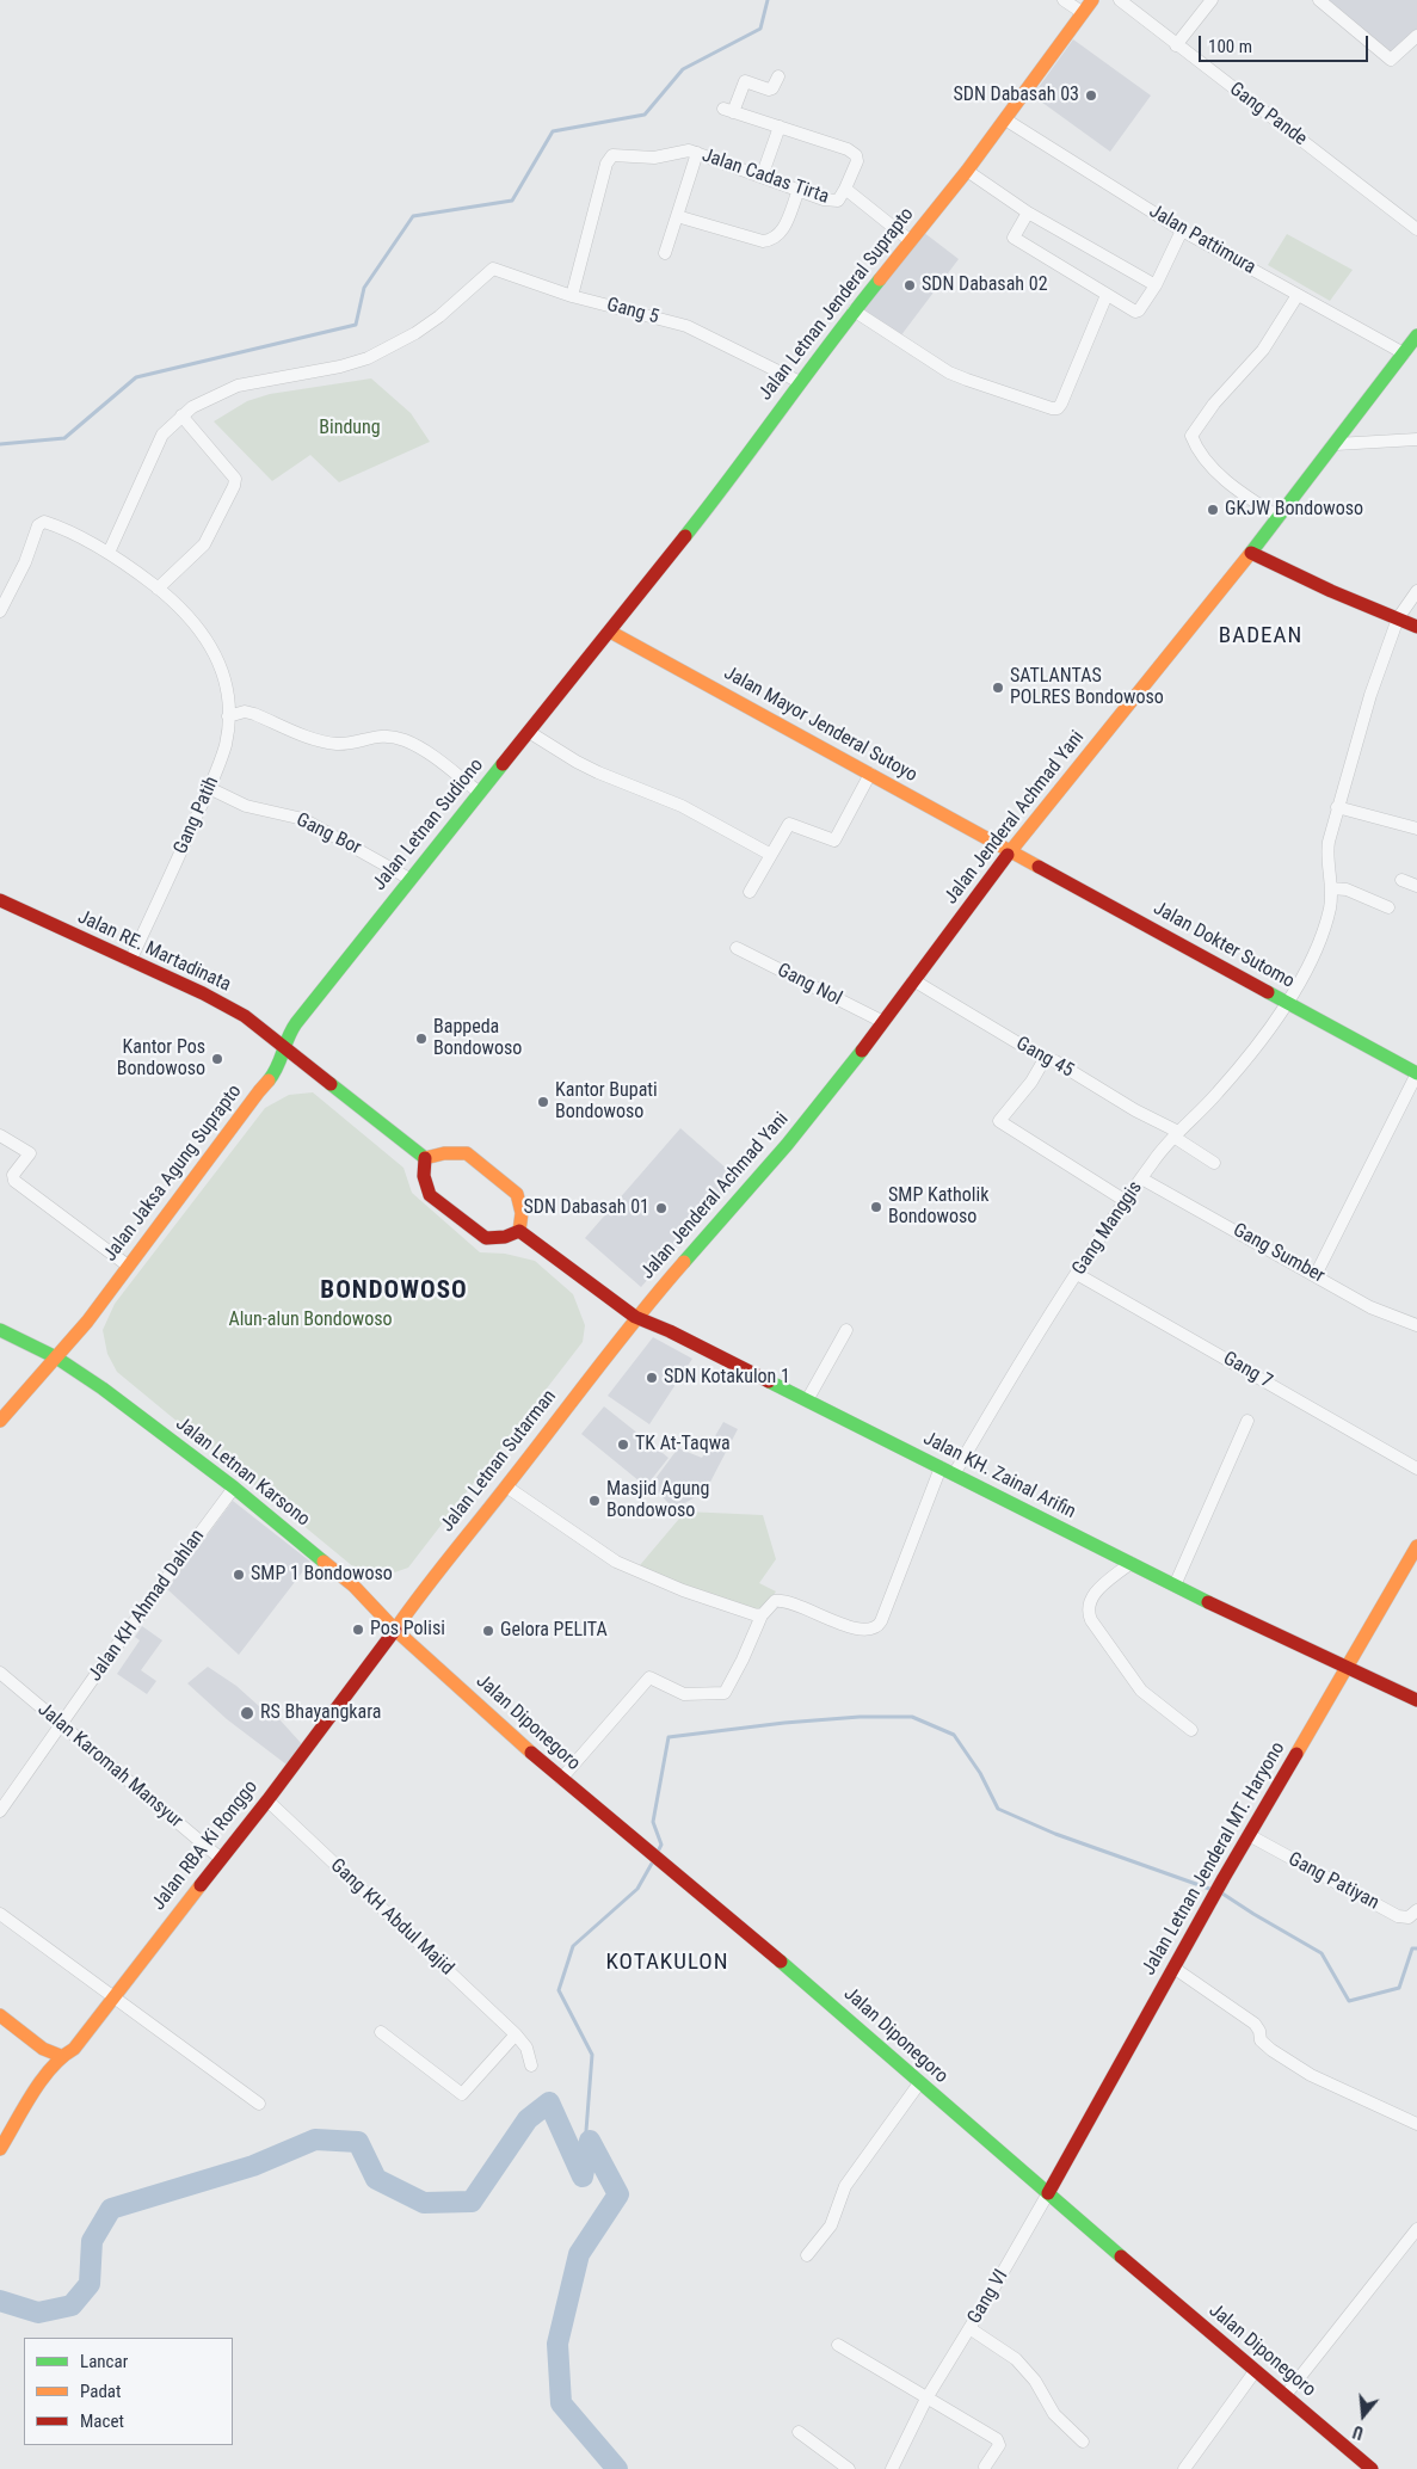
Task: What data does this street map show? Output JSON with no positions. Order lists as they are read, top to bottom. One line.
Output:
{"streets":{"main road":["Jalan Letnan Jenderal Suprapto","Jalan Mayor Jenderal Sutoyo","Jalan Jenderal Achmad Yani","Jalan Letnan Sudiono","Jalan Dokter Sutomo","Jalan RE. Martadinata","Jalan Jaksa Agung Suprapto","Jalan Letnan Sutarman","Jalan Letnan Karsono","Jalan KH. Zainal Arifin","Jalan Diponegoro","Jalan RBA Ki Ronggo","Jalan Letnan Jenderal MT. Haryono"],"street":["Gang Pande","Jalan Cadas Tirta","Jalan Pattimura","Gang 5","Gang Patih","Gang Bor","Gang Nol","Gang 45","Gang Manggis","Gang Sumber","Gang 7","Jalan KH Ahmad Dahlan","Jalan Karomah Mansyur","Gang Patiyan","Gang KH Abdul Majid","Gang VI"]},"crossings":[["Jalan Cadas Tirta","Jalan Letnan Jenderal Suprapto"],["Jalan Cadas Tirta","Gang 5"],["Jalan Pattimura","Jalan Letnan Jenderal Suprapto"],["Jalan Pattimura","Jalan Jenderal Achmad Yani"],["Jalan Letnan Jenderal Suprapto","Gang 5"],["Jalan Letnan Jenderal Suprapto","Jalan Mayor Jenderal Sutoyo"],["Jalan Letnan Jenderal Suprapto","Jalan Letnan Sudiono"],["Jalan Mayor Jenderal Sutoyo","Jalan Jenderal Achmad Yani"],["Jalan Mayor Jenderal Sutoyo","Jalan Letnan Sudiono"],["Jalan Mayor Jenderal Sutoyo","Jalan Dokter Sutomo"],["Gang Patih","Gang Bor"],["Gang Patih","Jalan RE. Martadinata"],["Jalan Jenderal Achmad Yani","Jalan Dokter Sutomo"],["Jalan Jenderal Achmad Yani","Gang Nol"],["Jalan Jenderal Achmad Yani","Gang 45"],["Jalan Jenderal Achmad Yani","Jalan Letnan Sutarman"],["Jalan Jenderal Achmad Yani","Jalan KH. Zainal Arifin"],["Jalan Letnan Sudiono","Gang Bor"],["Jalan Letnan Sudiono","Jalan RE. Martadinata"],["Jalan Letnan Sudiono","Jalan Jaksa Agung Suprapto"],["Jalan Dokter Sutomo","Gang Manggis"],["Jalan RE. Martadinata","Jalan Jaksa Agung Suprapto"],["Gang 45","Gang Manggis"],["Jalan Jaksa Agung Suprapto","Jalan Letnan Karsono"],["Gang Manggis","Gang Sumber"],["Gang Manggis","Gang 7"],["Gang Manggis","Jalan KH. Zainal Arifin"],["Jalan Letnan Sutarman","Jalan Letnan Karsono"],["Jalan Letnan Sutarman","Jalan KH. Zainal Arifin"],["Jalan Letnan Sutarman","Jalan Diponegoro"],["Jalan Letnan Sutarman","Jalan RBA Ki Ronggo"],["Jalan Letnan Karsono","Jalan KH Ahmad Dahlan"],["Jalan Letnan Karsono","Jalan Diponegoro"],["Jalan Letnan Karsono","Jalan RBA Ki Ronggo"],["Jalan KH. Zainal Arifin","Jalan Letnan Jenderal MT. Haryono"],["Jalan KH Ahmad Dahlan","Jalan Karomah Mansyur"],["Jalan Diponegoro","Jalan RBA Ki Ronggo"],["Jalan Diponegoro","Jalan Letnan Jenderal MT. Haryono"],["Jalan Diponegoro","Gang VI"],["Jalan Karomah Mansyur","Jalan RBA Ki Ronggo"],["Jalan RBA Ki Ronggo","Gang KH Abdul Majid"],["Jalan Letnan Jenderal MT. Haryono","Gang Patiyan"],["Jalan Letnan Jenderal MT. Haryono","Gang VI"]],"districts":["BADEAN","BONDOWOSO","KOTAKULON"],"parks":["Bindung","Alun-alun Bondowoso"],"places":["SDN Dabasah 03","SDN Dabasah 02","GKJW Bondowoso","SATLANTAS POLRES Bondowoso","Bappeda Bondowoso","Kantor Pos Bondowoso","Kantor Bupati Bondowoso","SMP Katholik Bondowoso","SDN Dabasah 01","SDN Kotakulon 1","TK At-Taqwa","Masjid Agung Bondowoso","SMP 1 Bondowoso","Pos Polisi","Gelora PELITA","RS Bhayangkara"],"legend":["Lancar","Padat","Macet"],"scale_bar":"100 m","north":"bottom"}
